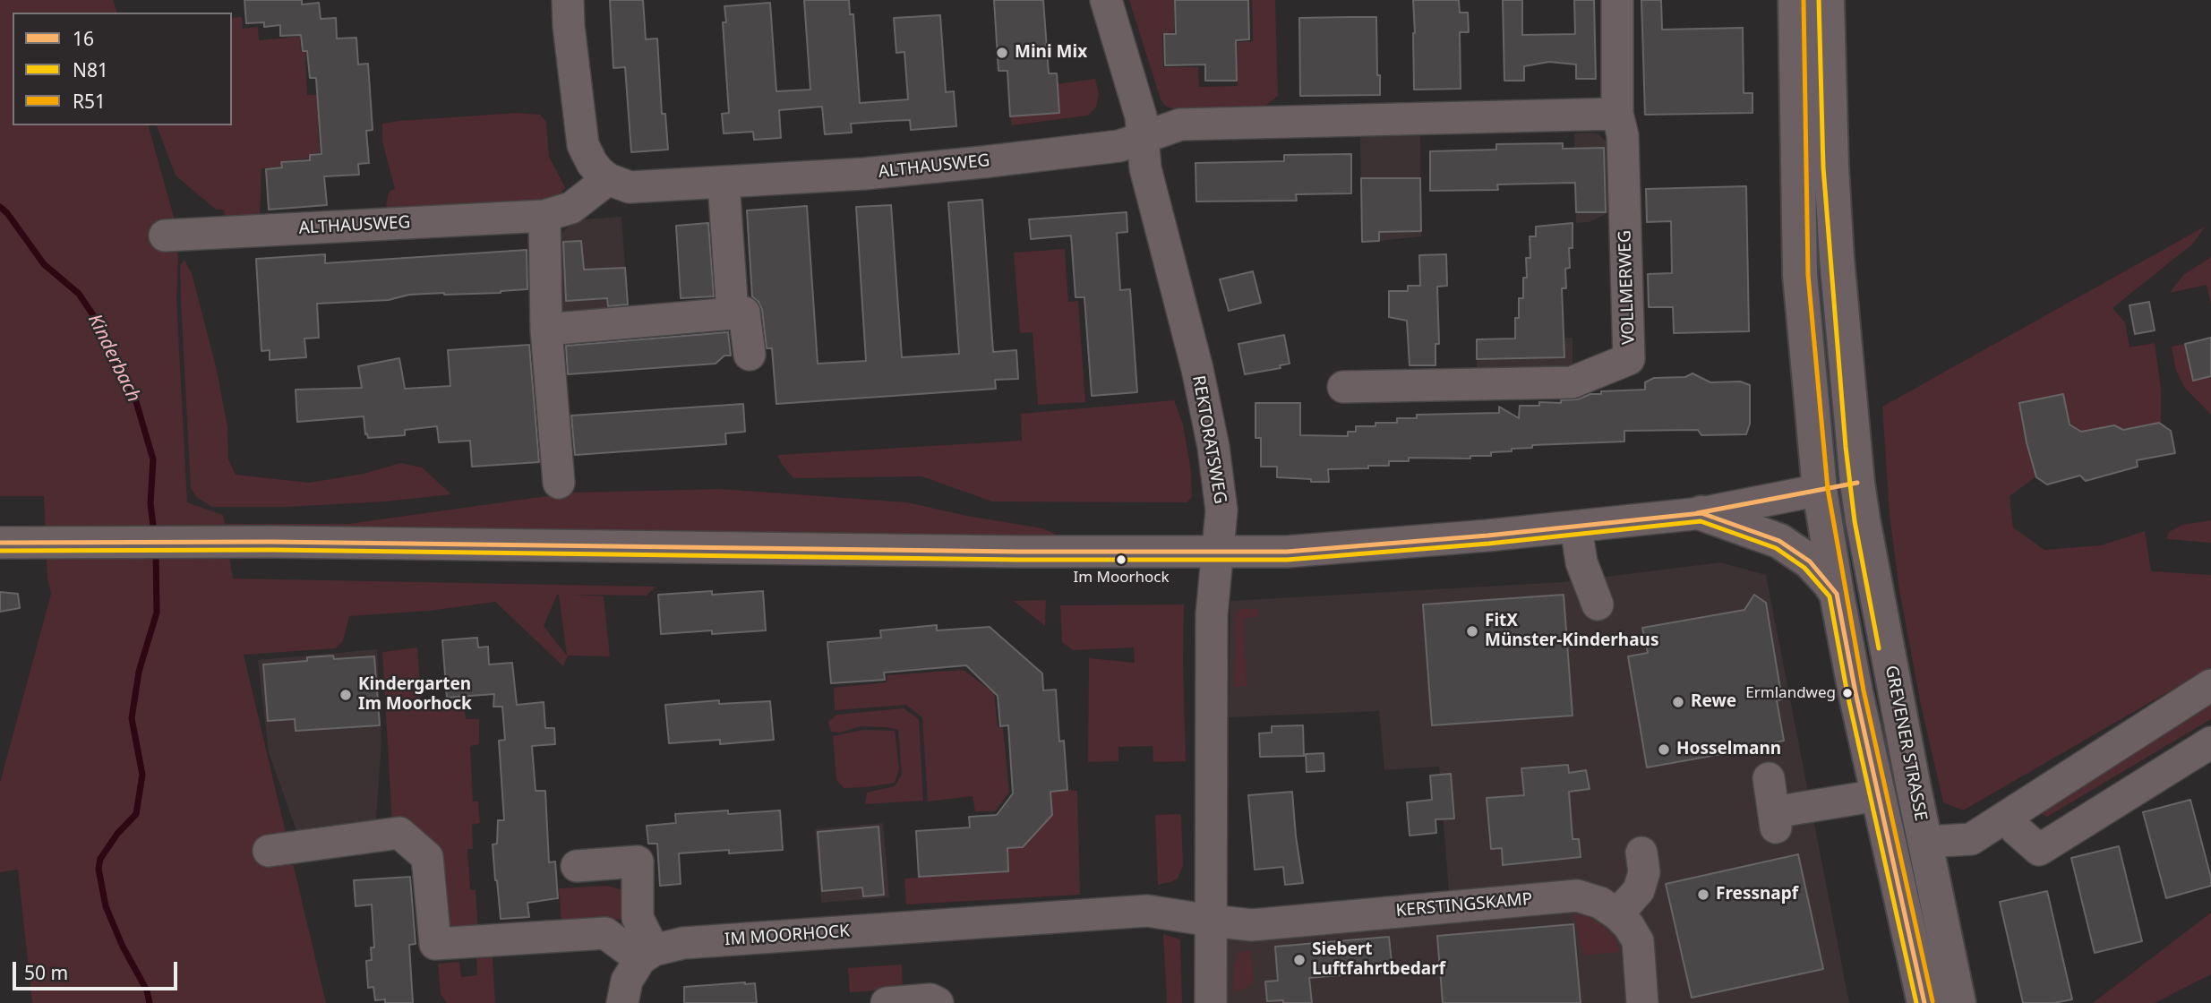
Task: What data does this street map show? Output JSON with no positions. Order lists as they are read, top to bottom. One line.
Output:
{"streets":{"main road":["GREVENER STRASSE"],"street":["ALTHAUSWEG","VOLLMERWEG","REKTORATSWEG","KERSTINGSKAMP","IM MOORHOCK"]},"crossings":[["ALTHAUSWEG","REKTORATSWEG"],["REKTORATSWEG","KERSTINGSKAMP"],["REKTORATSWEG","IM MOORHOCK"],["KERSTINGSKAMP","IM MOORHOCK"]],"water":["Kinderbach"],"places":["Mini Mix","Im Moorhock","FitX Münster-Kinderhaus","Ermlandweg","Kindergarten Im Moorhock","Rewe","Hosselmann","Fressnapf","Siebert Luftfahrtbedarf"],"lines":["transit line N81","transit line R51","transit line 16"],"legend":["16","N81","R51"],"scale_bar":"50 m"}
